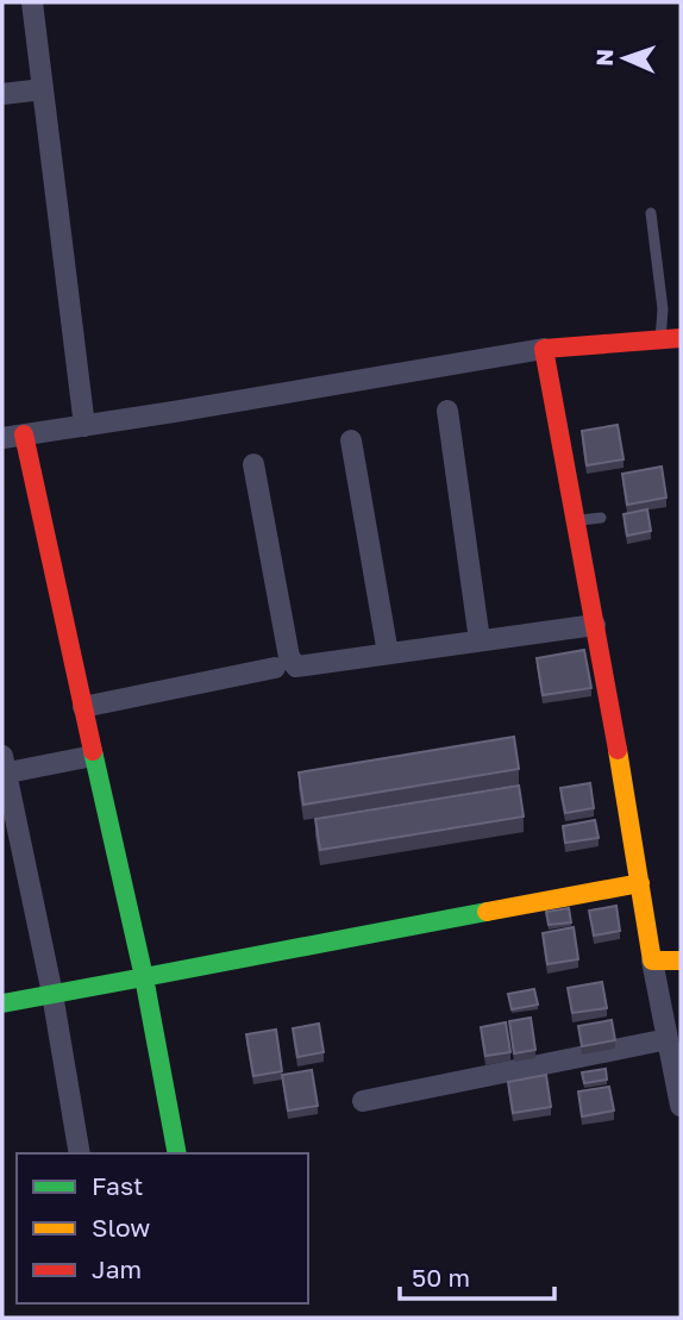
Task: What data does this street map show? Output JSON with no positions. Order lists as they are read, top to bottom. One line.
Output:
{"legend":["Fast","Slow","Jam"],"scale_bar":"50 m","north":"left"}
